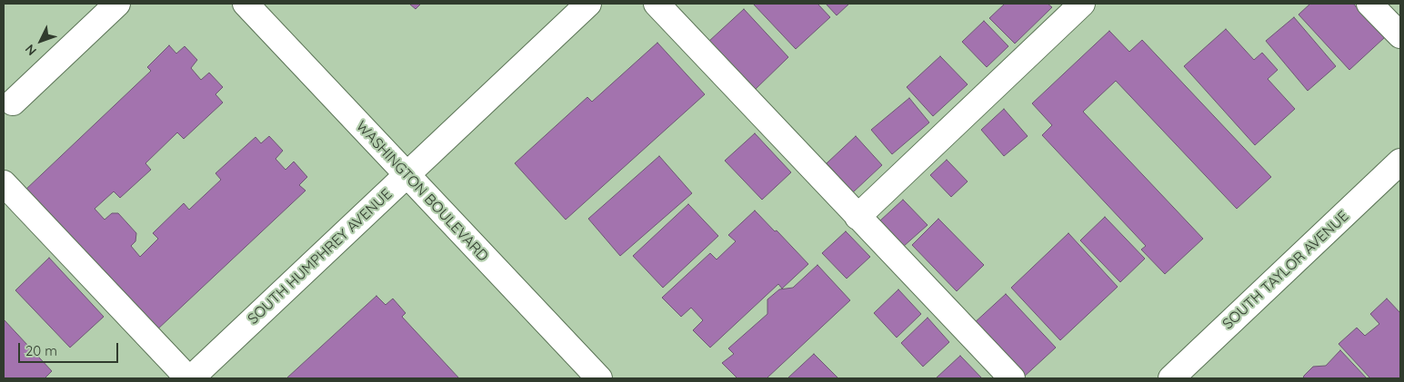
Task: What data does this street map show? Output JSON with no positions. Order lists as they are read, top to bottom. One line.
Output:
{"streets":{"street":["WASHINGTON BOULEVARD","SOUTH HUMPHREY AVENUE","SOUTH TAYLOR AVENUE"]},"crossings":[["WASHINGTON BOULEVARD","SOUTH HUMPHREY AVENUE"]],"scale_bar":"20 m","north":"bottom left"}
